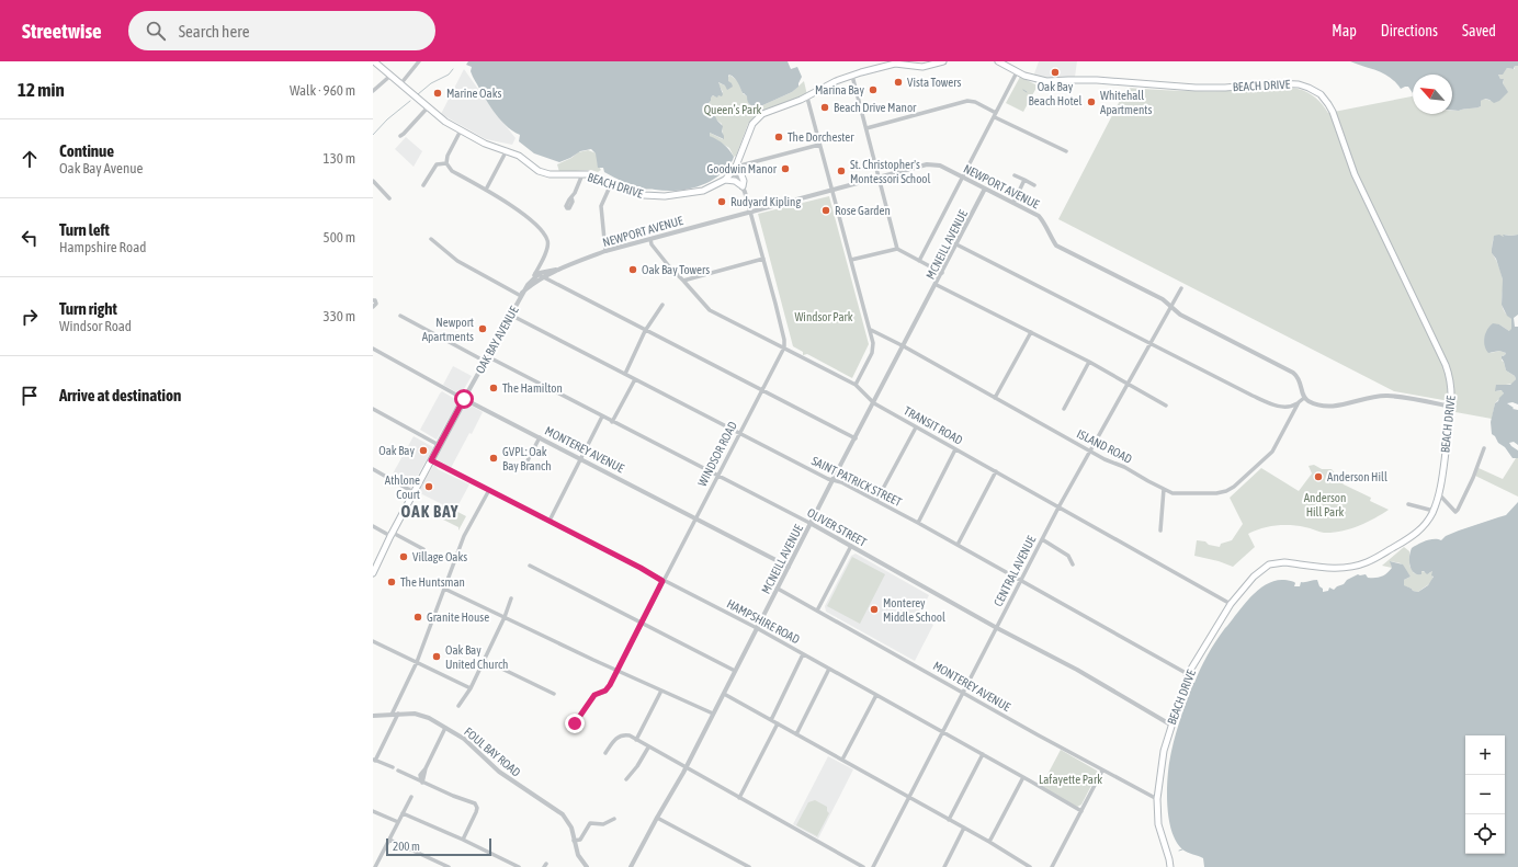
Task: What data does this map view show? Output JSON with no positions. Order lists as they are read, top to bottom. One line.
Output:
{"streets":{"main road":["BEACH DRIVE","OAK BAY AVENUE"],"street":["NEWPORT AVENUE","MCNEILL AVENUE","TRANSIT ROAD","ISLAND ROAD","MONTEREY AVENUE","WINDSOR ROAD","SAINT PATRICK STREET","OLIVER STREET","CENTRAL AVENUE","HAMPSHIRE ROAD","FOUL BAY ROAD"]},"crossings":[["BEACH DRIVE","TRANSIT ROAD"],["BEACH DRIVE","MONTEREY AVENUE"],["BEACH DRIVE","SAINT PATRICK STREET"],["BEACH DRIVE","OLIVER STREET"],["NEWPORT AVENUE","MCNEILL AVENUE"],["NEWPORT AVENUE","OAK BAY AVENUE"],["NEWPORT AVENUE","TRANSIT ROAD"],["NEWPORT AVENUE","ISLAND ROAD"],["NEWPORT AVENUE","CENTRAL AVENUE"],["MCNEILL AVENUE","TRANSIT ROAD"],["MCNEILL AVENUE","ISLAND ROAD"],["MCNEILL AVENUE","MONTEREY AVENUE"],["MCNEILL AVENUE","SAINT PATRICK STREET"],["MCNEILL AVENUE","OLIVER STREET"],["MCNEILL AVENUE","HAMPSHIRE ROAD"],["OAK BAY AVENUE","MONTEREY AVENUE"],["OAK BAY AVENUE","SAINT PATRICK STREET"],["OAK BAY AVENUE","OLIVER STREET"],["OAK BAY AVENUE","HAMPSHIRE ROAD"],["TRANSIT ROAD","WINDSOR ROAD"],["TRANSIT ROAD","CENTRAL AVENUE"],["ISLAND ROAD","CENTRAL AVENUE"],["MONTEREY AVENUE","WINDSOR ROAD"],["MONTEREY AVENUE","CENTRAL AVENUE"],["WINDSOR ROAD","SAINT PATRICK STREET"],["WINDSOR ROAD","OLIVER STREET"],["WINDSOR ROAD","HAMPSHIRE ROAD"],["SAINT PATRICK STREET","CENTRAL AVENUE"],["OLIVER STREET","CENTRAL AVENUE"],["CENTRAL AVENUE","HAMPSHIRE ROAD"]],"districts":["OAK BAY"],"parks":["Queen’s Park","Windsor Park","Anderson Hill Park","Lafayette Park"],"places":["Oak Bay Beach Hotel","Vista Towers","Marina Bay","Marine Oaks","Whitehall Apartments","Beach Drive Manor","The Dorchester","Goodwin Manor","St. Christopher's Montessori School","Rudyard Kipling","Rose Garden","Oak Bay Towers","Newport Apartments","The Hamilton","Oak Bay","GVPL: Oak Bay Branch","Anderson Hill","Athlone Court","Village Oaks","The Huntsman","Monterey Middle School","Granite House","Oak Bay United Church"],"scale_bar":"200 m","north":"top left","page":{"header":"Streetwise","search":"Search here","nav":["Map","Directions","Saved"],"heading":["12 min","Walk · 960 m"],"list":[["Continue","Oak Bay Avenue","130 m"],["Turn left","Hampshire Road","500 m"],["Turn right","Windsor Road","330 m"],"Arrive at destination"],"map_buttons":["+","−"],"scale":"200 m"}}
